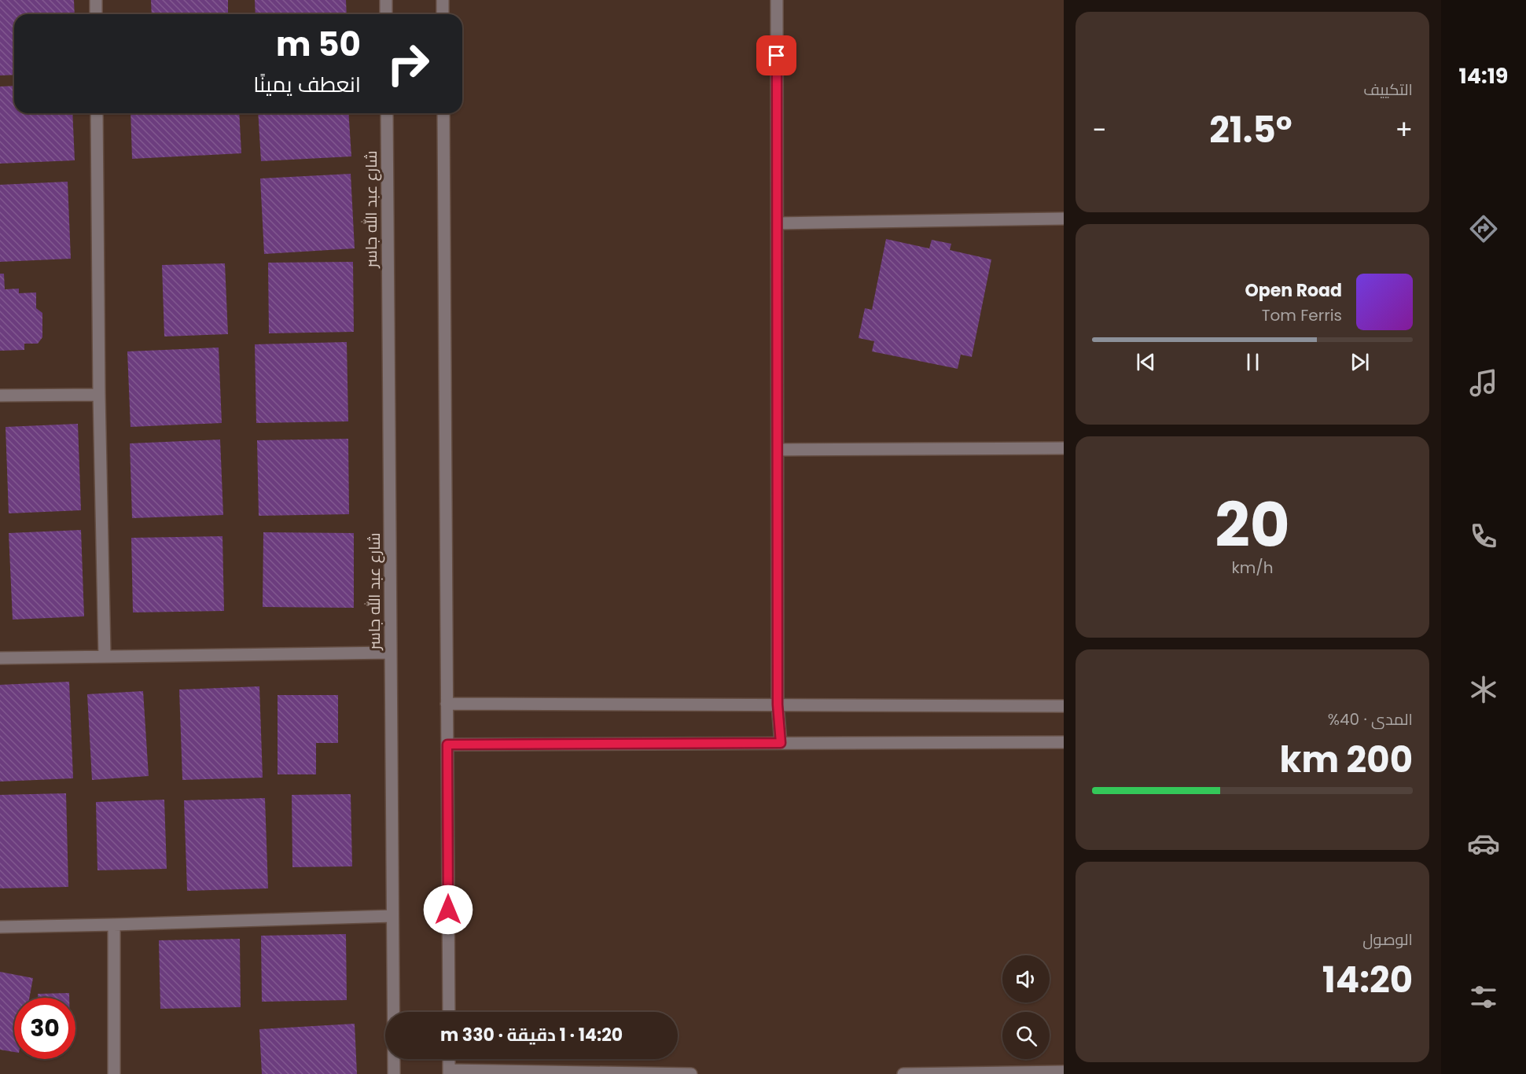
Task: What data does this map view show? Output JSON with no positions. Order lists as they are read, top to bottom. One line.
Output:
{"streets":{"street":["شارع عبد الله جاسر"]},"page":{"tabs":"14:19","tile":["التكييف",["20","km/h"],["المدى · 40%","200 km"],["الوصول","14:20"]],"turn":["50 m","انعطف يمينًا"],"heat":["−","21.5°","+"],"song":["Open Road","Tom Ferris"],"limit":"30","trip":"14:20 · 1 دقيقة · 330 m"}}
